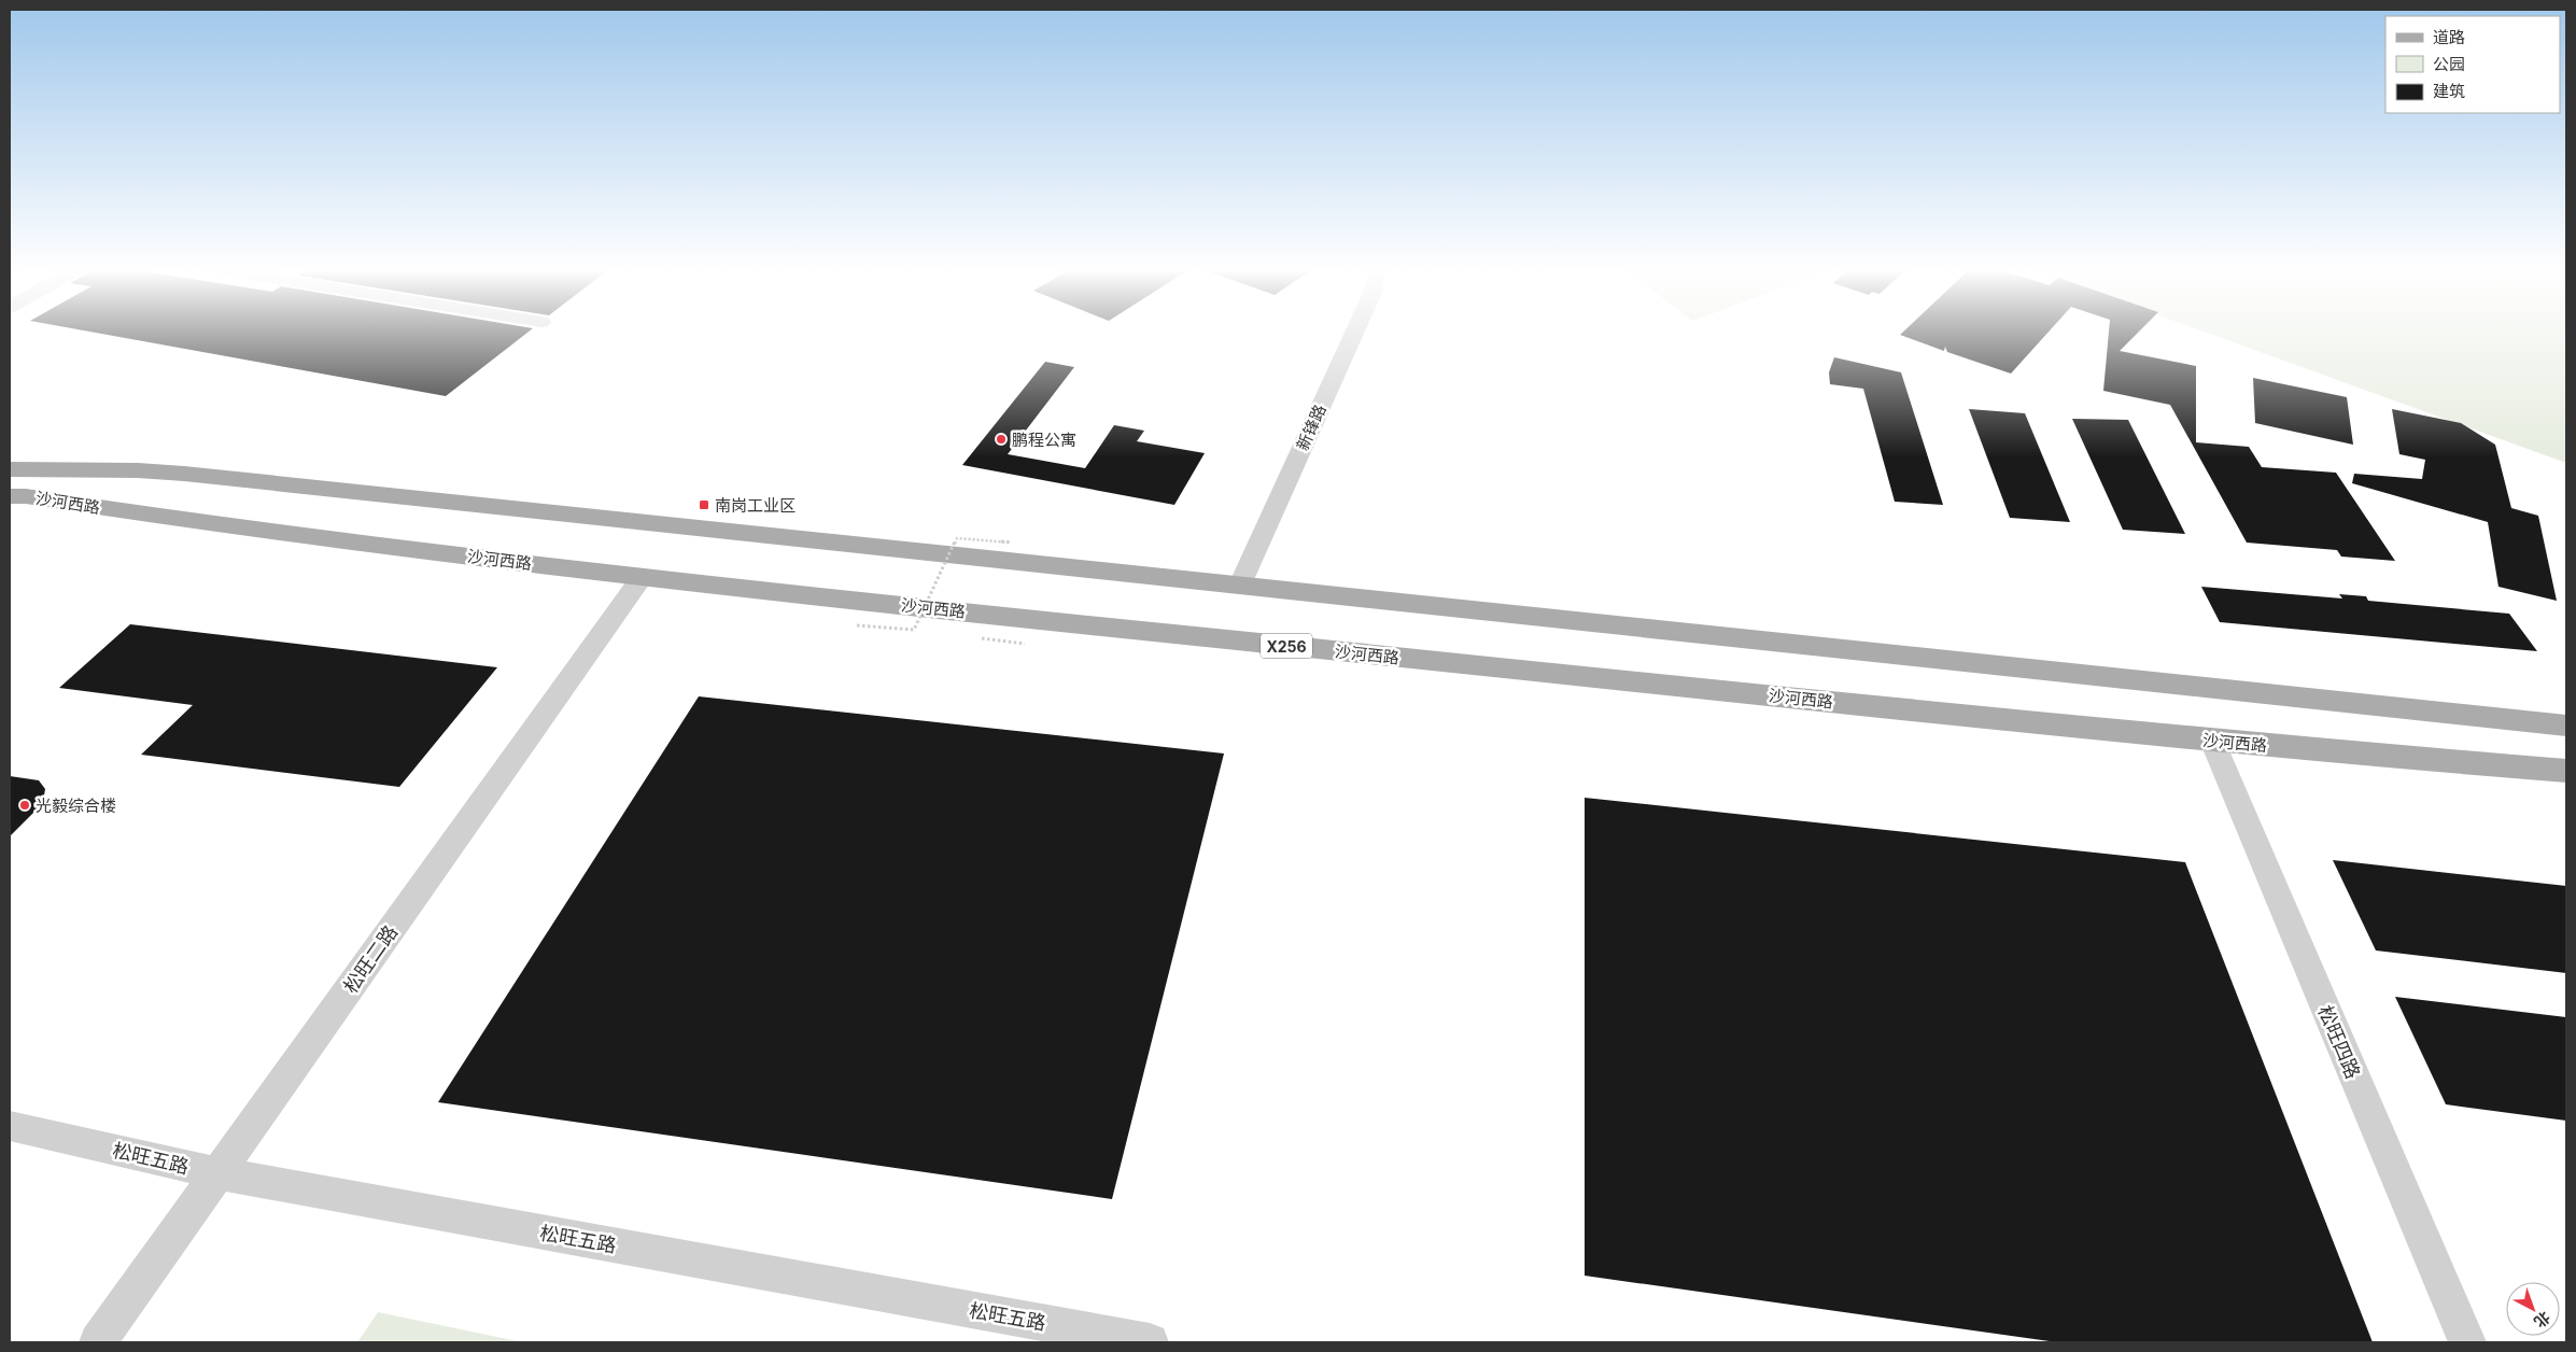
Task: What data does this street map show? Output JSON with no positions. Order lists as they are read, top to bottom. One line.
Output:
{"streets":{"main road":["沙河西路","X256"],"street":["新锋路","松旺二路","松旺四路","松旺五路"]},"crossings":[["新锋路","沙河西路"],["沙河西路","松旺二路"],["沙河西路","松旺四路"],["松旺二路","松旺五路"]],"places":{"other":["鹏程公寓","光毅综合楼"],"transit":["南岗工业区"]},"legend":["道路","公园","建筑"],"north":"bottom right"}
